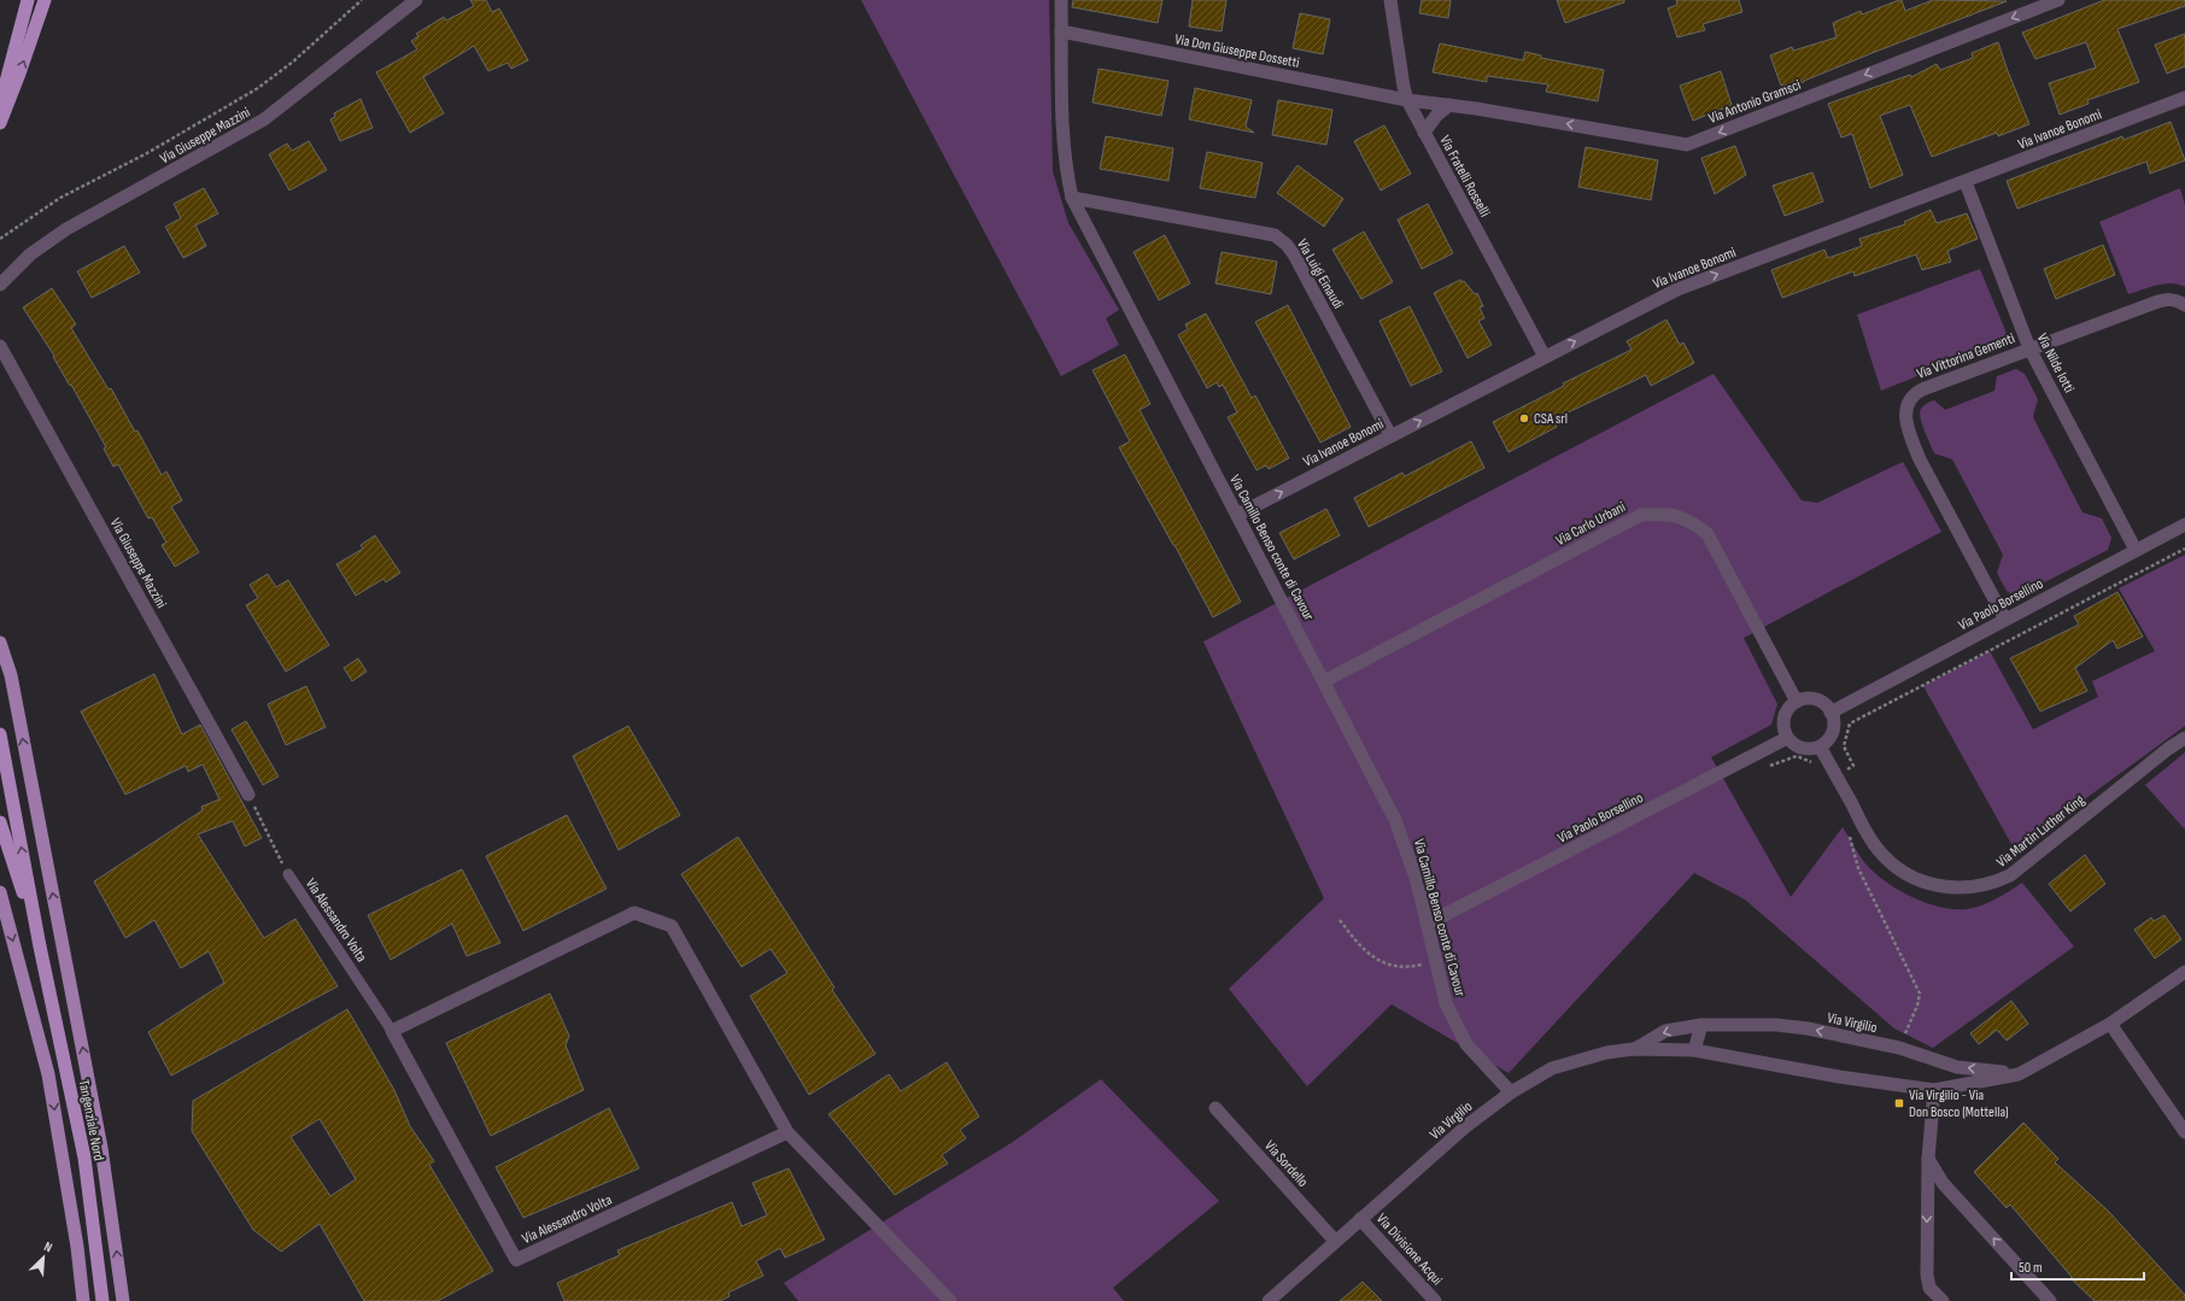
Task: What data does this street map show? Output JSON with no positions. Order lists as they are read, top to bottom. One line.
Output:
{"streets":{"highway":["Tangenziale Nord"],"street":["Via Don Giuseppe Dossetti","Via Antonio Gramsci","Via Ivanoe Bonomi","Via Giuseppe Mazzini","Via Fratelli Rosselli","Via Luigi Einaudi","Via Vittorina Gementi","Via Nilde Iotti","Via Carlo Urbani","Via Camillo Benso conte di Cavour","Via Paolo Borsellino","Via Martin Luther King","Via Alessandro Volta","Via Virgilio","Via Sordello","Via Divisione Acqui"]},"crossings":[["Via Don Giuseppe Dossetti","Via Antonio Gramsci"],["Via Don Giuseppe Dossetti","Via Fratelli Rosselli"],["Via Don Giuseppe Dossetti","Via Camillo Benso conte di Cavour"],["Via Antonio Gramsci","Via Fratelli Rosselli"],["Via Ivanoe Bonomi","Via Fratelli Rosselli"],["Via Ivanoe Bonomi","Via Luigi Einaudi"],["Via Ivanoe Bonomi","Via Nilde Iotti"],["Via Ivanoe Bonomi","Via Camillo Benso conte di Cavour"],["Via Luigi Einaudi","Via Camillo Benso conte di Cavour"],["Via Vittorina Gementi","Via Nilde Iotti"],["Via Vittorina Gementi","Via Paolo Borsellino"],["Via Nilde Iotti","Via Paolo Borsellino"],["Via Carlo Urbani","Via Camillo Benso conte di Cavour"],["Via Carlo Urbani","Via Paolo Borsellino"],["Via Carlo Urbani","Via Martin Luther King"],["Via Camillo Benso conte di Cavour","Via Paolo Borsellino"],["Via Camillo Benso conte di Cavour","Via Virgilio"],["Via Paolo Borsellino","Via Martin Luther King"],["Via Virgilio","Via Sordello"],["Via Virgilio","Via Divisione Acqui"]],"one_way":["Via Antonio Gramsci","Via Ivanoe Bonomi"],"places":{"other":["CSA srl"],"transit":["Via Virgilio - Via Don Bosco (Mottella)"]},"scale_bar":"50 m","north":"top right"}
